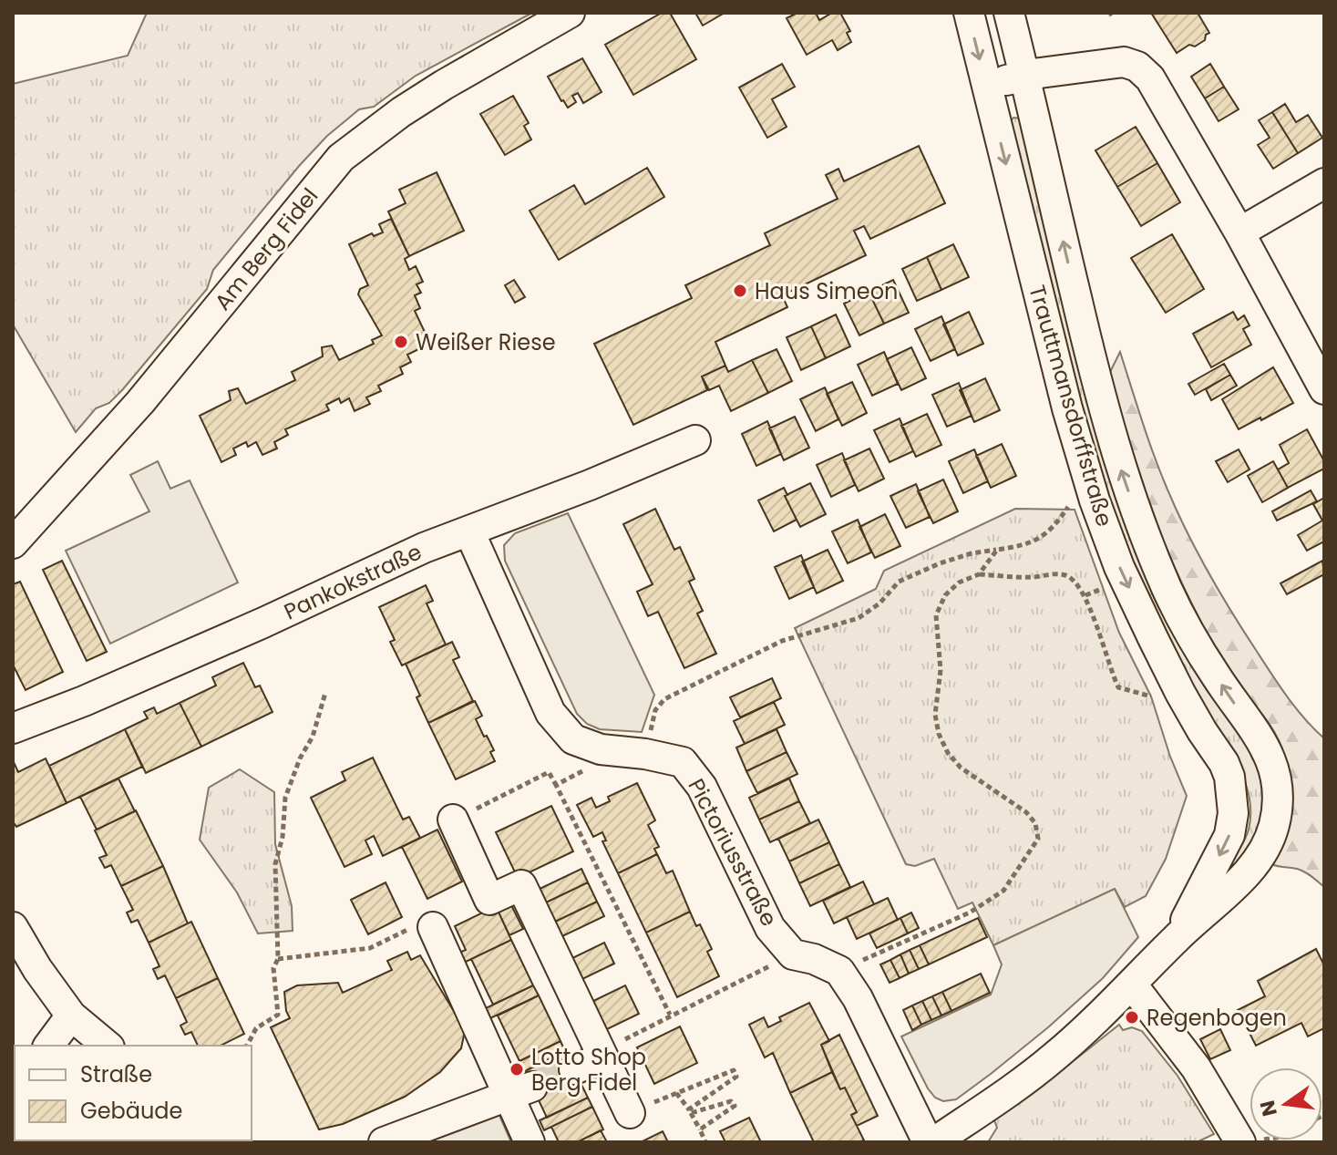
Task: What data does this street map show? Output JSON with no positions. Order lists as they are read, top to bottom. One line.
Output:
{"streets":{"street":["Am Berg Fidel","Trauttmansdorffstraße","Pankokstraße","Pictoriusstraße"]},"crossings":[["Pankokstraße","Pictoriusstraße"]],"places":["Haus Simeon","Weißer Riese","Regenbogen","Lotto Shop Berg Fidel"],"legend":["Straße","Gebäude"],"north":"left"}
